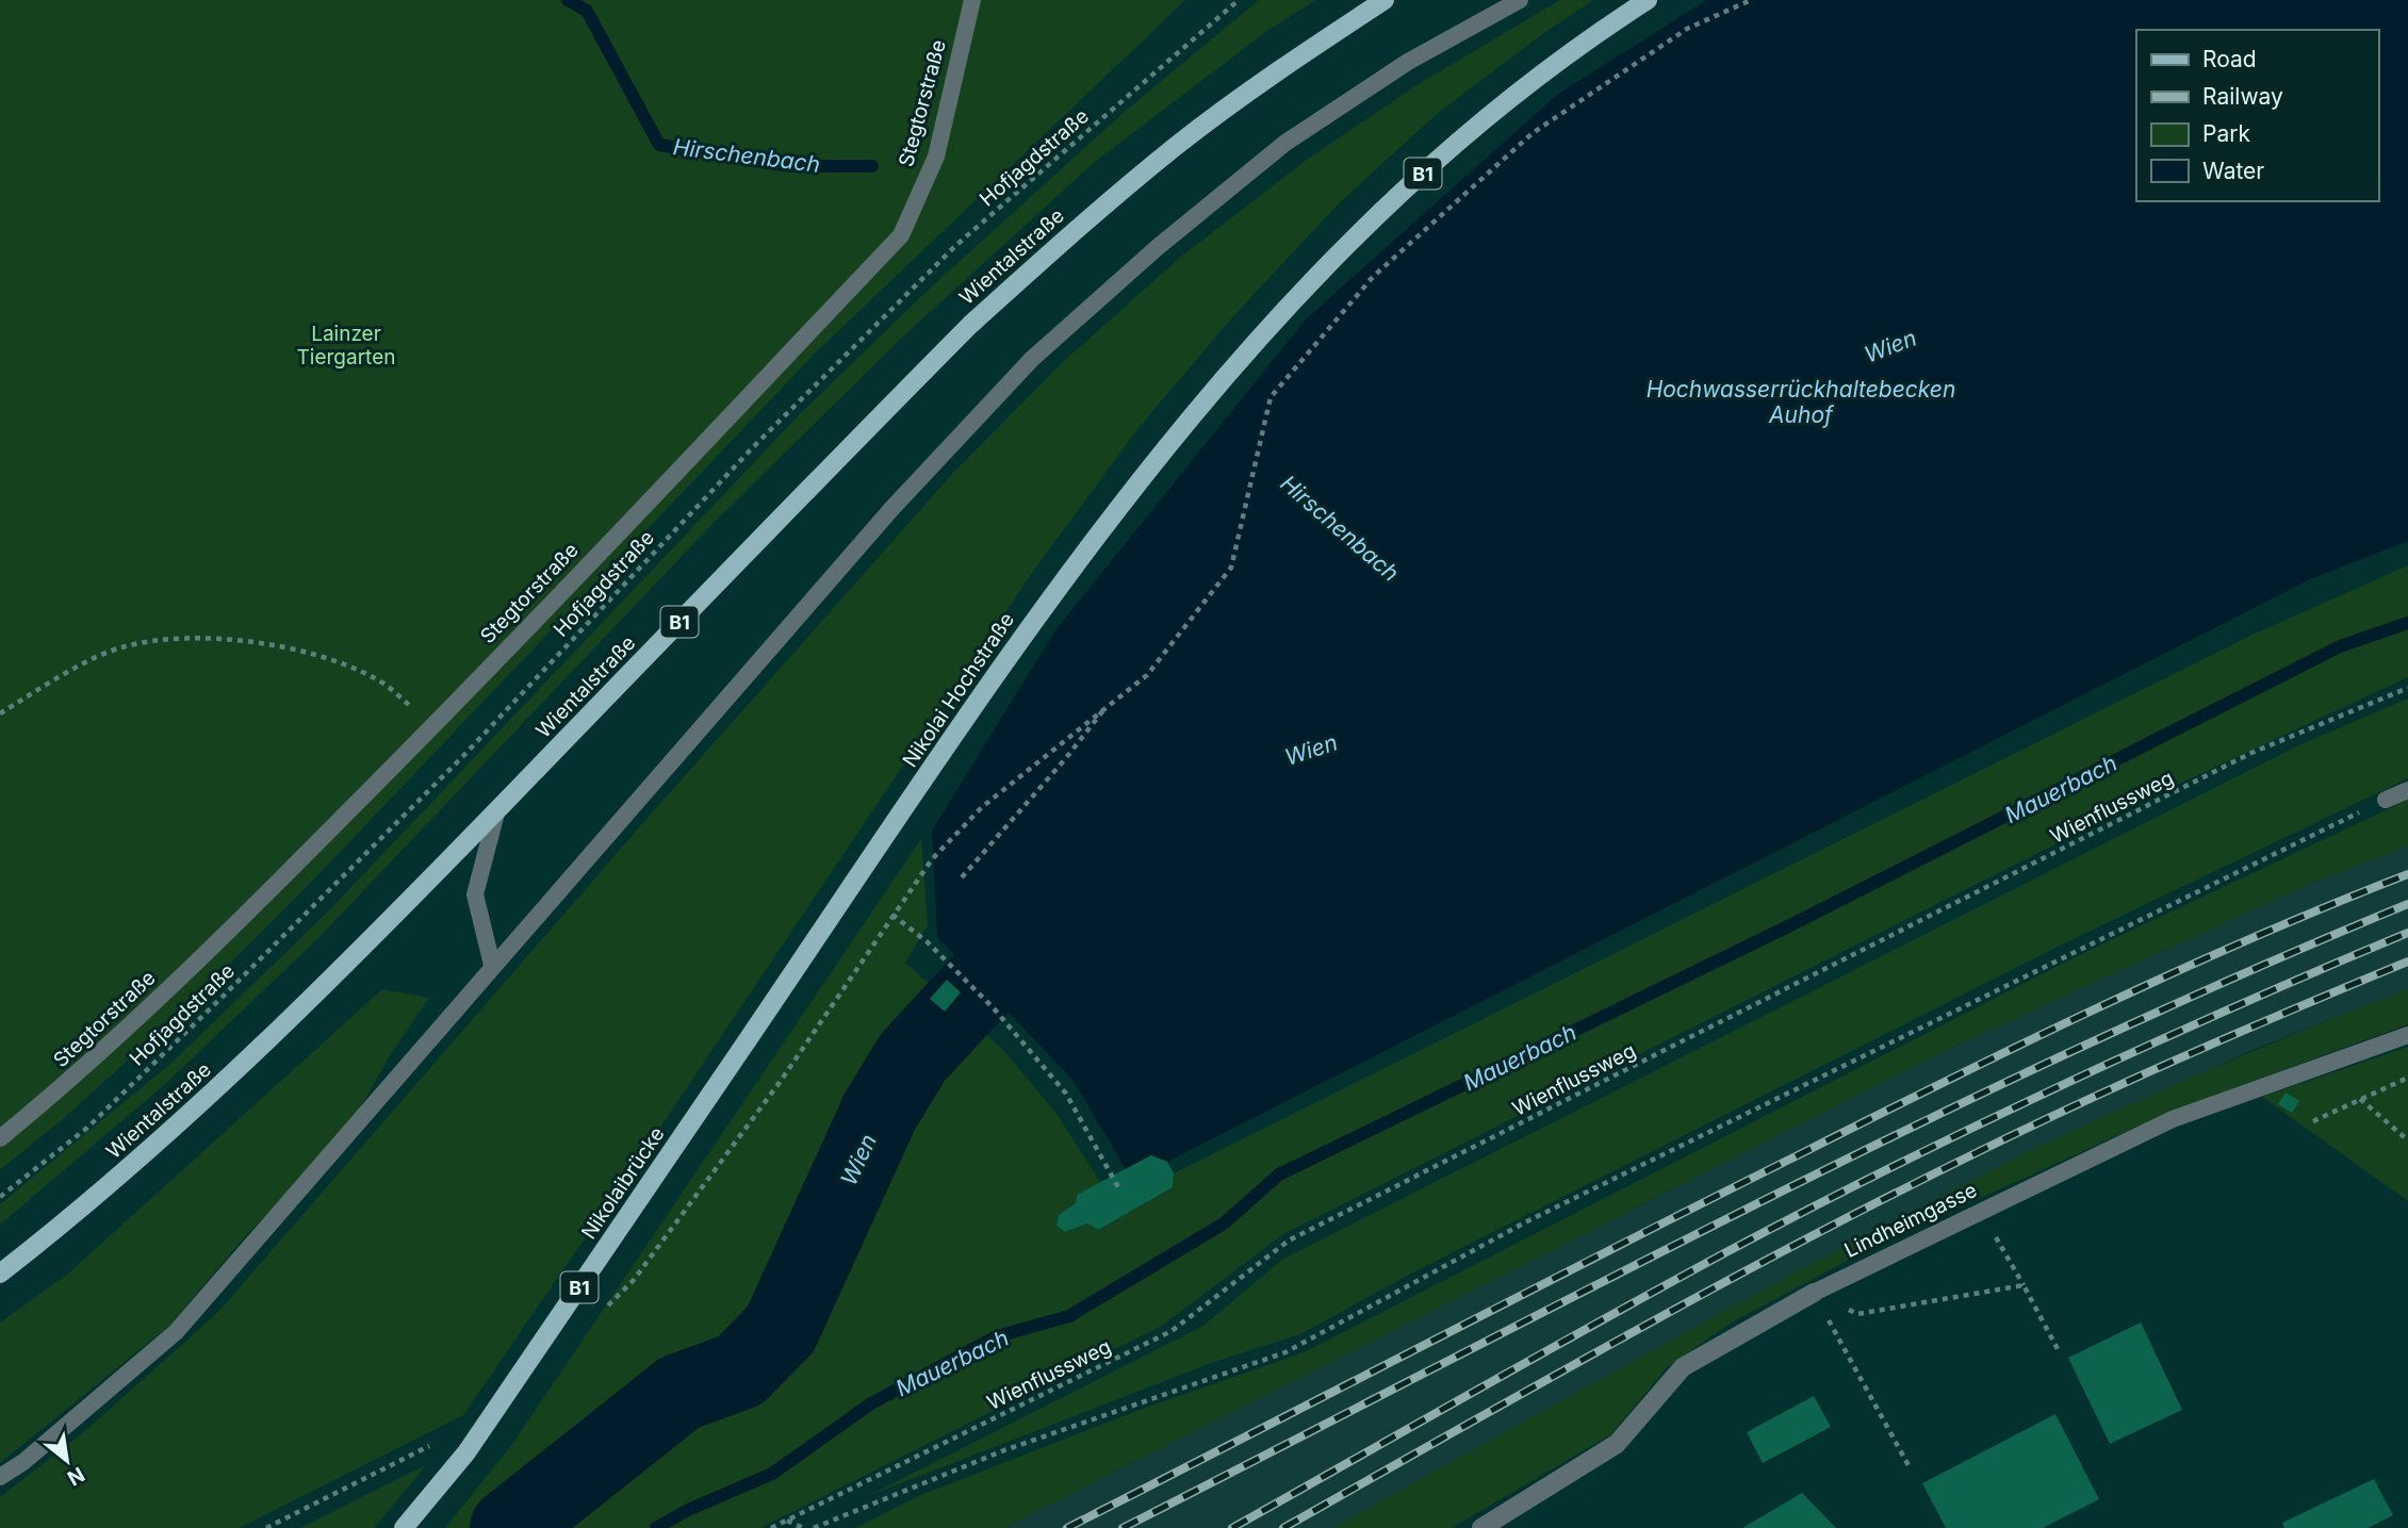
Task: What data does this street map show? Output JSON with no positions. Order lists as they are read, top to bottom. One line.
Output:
{"streets":{"main road":["B1","Wientalstraße","Nikolai Hochstraße","Nikolaibrücke"],"street":["Lindheimgasse"],"lane":["Stegtorstraße"],"path":["Hofjagdstraße","Wienflussweg"]},"crossings":[["Nikolai Hochstraße","Nikolaibrücke"]],"water":["Hirschenbach","Wien","Hochwasserrückhaltebecken Auhof","Mauerbach"],"parks":["Lainzer Tiergarten"],"legend":["Road","Railway","Park","Water"],"north":"bottom right"}
